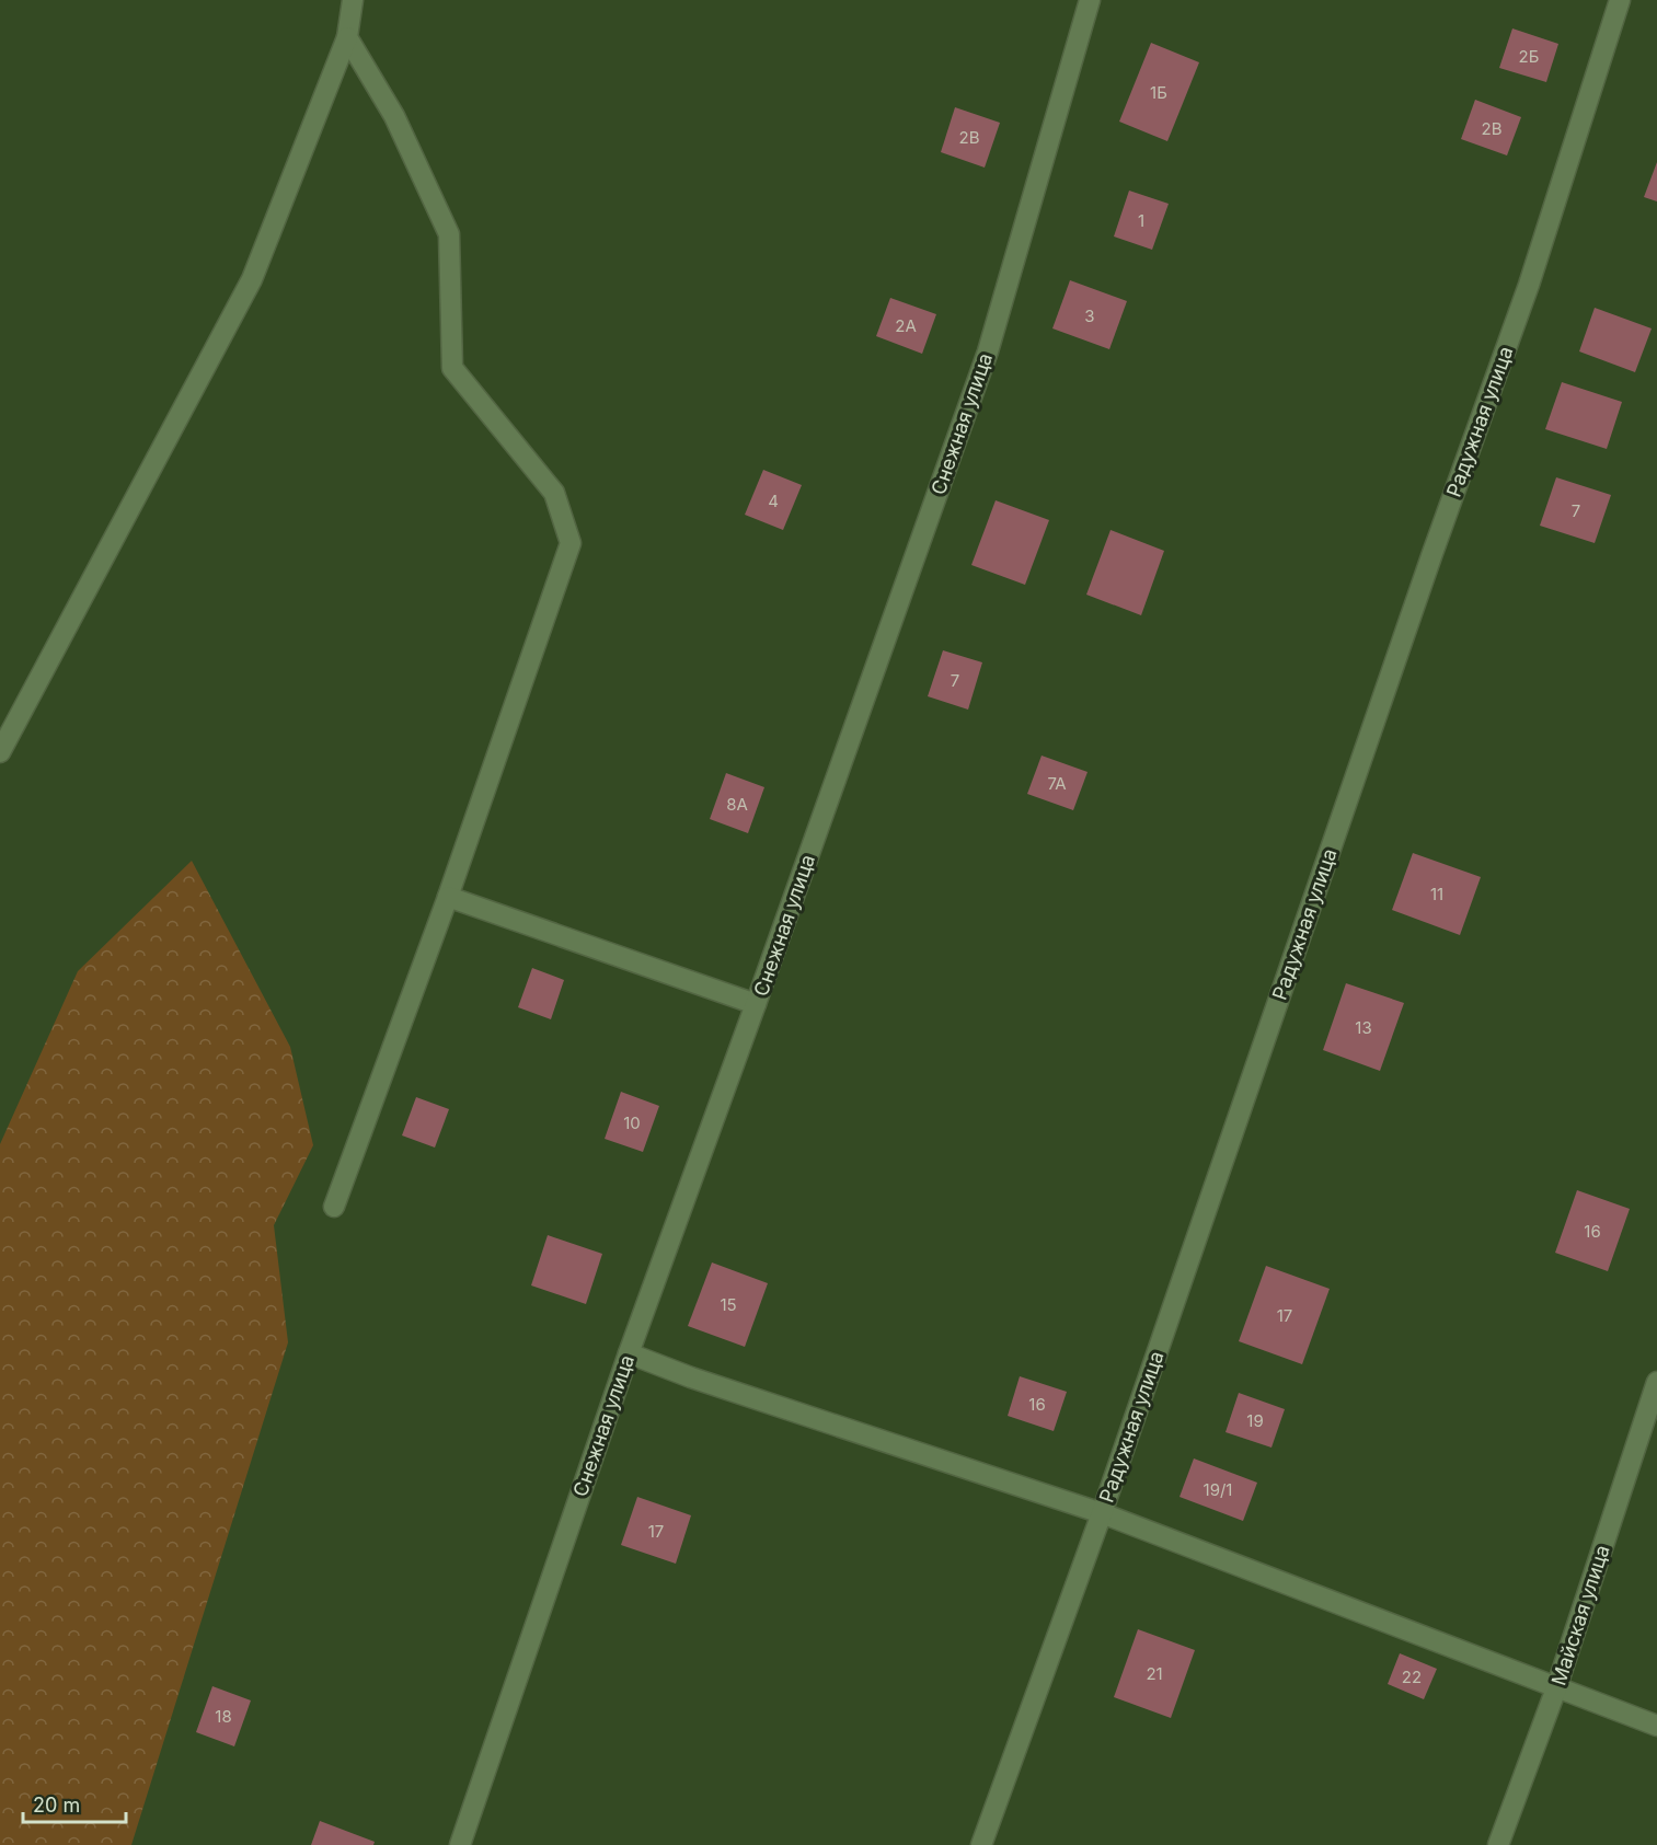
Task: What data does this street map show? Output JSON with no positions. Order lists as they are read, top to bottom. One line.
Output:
{"streets":{"street":["Радужная улица","Снежная улица","Майская улица"]},"house_numbers":["2Б","1Б","2В","2В","1","3","2А","4","7","7","7А","8А","11","13","10","16","15","17","16","19","19/1","17","21","22","18"],"scale_bar":"20 m"}
